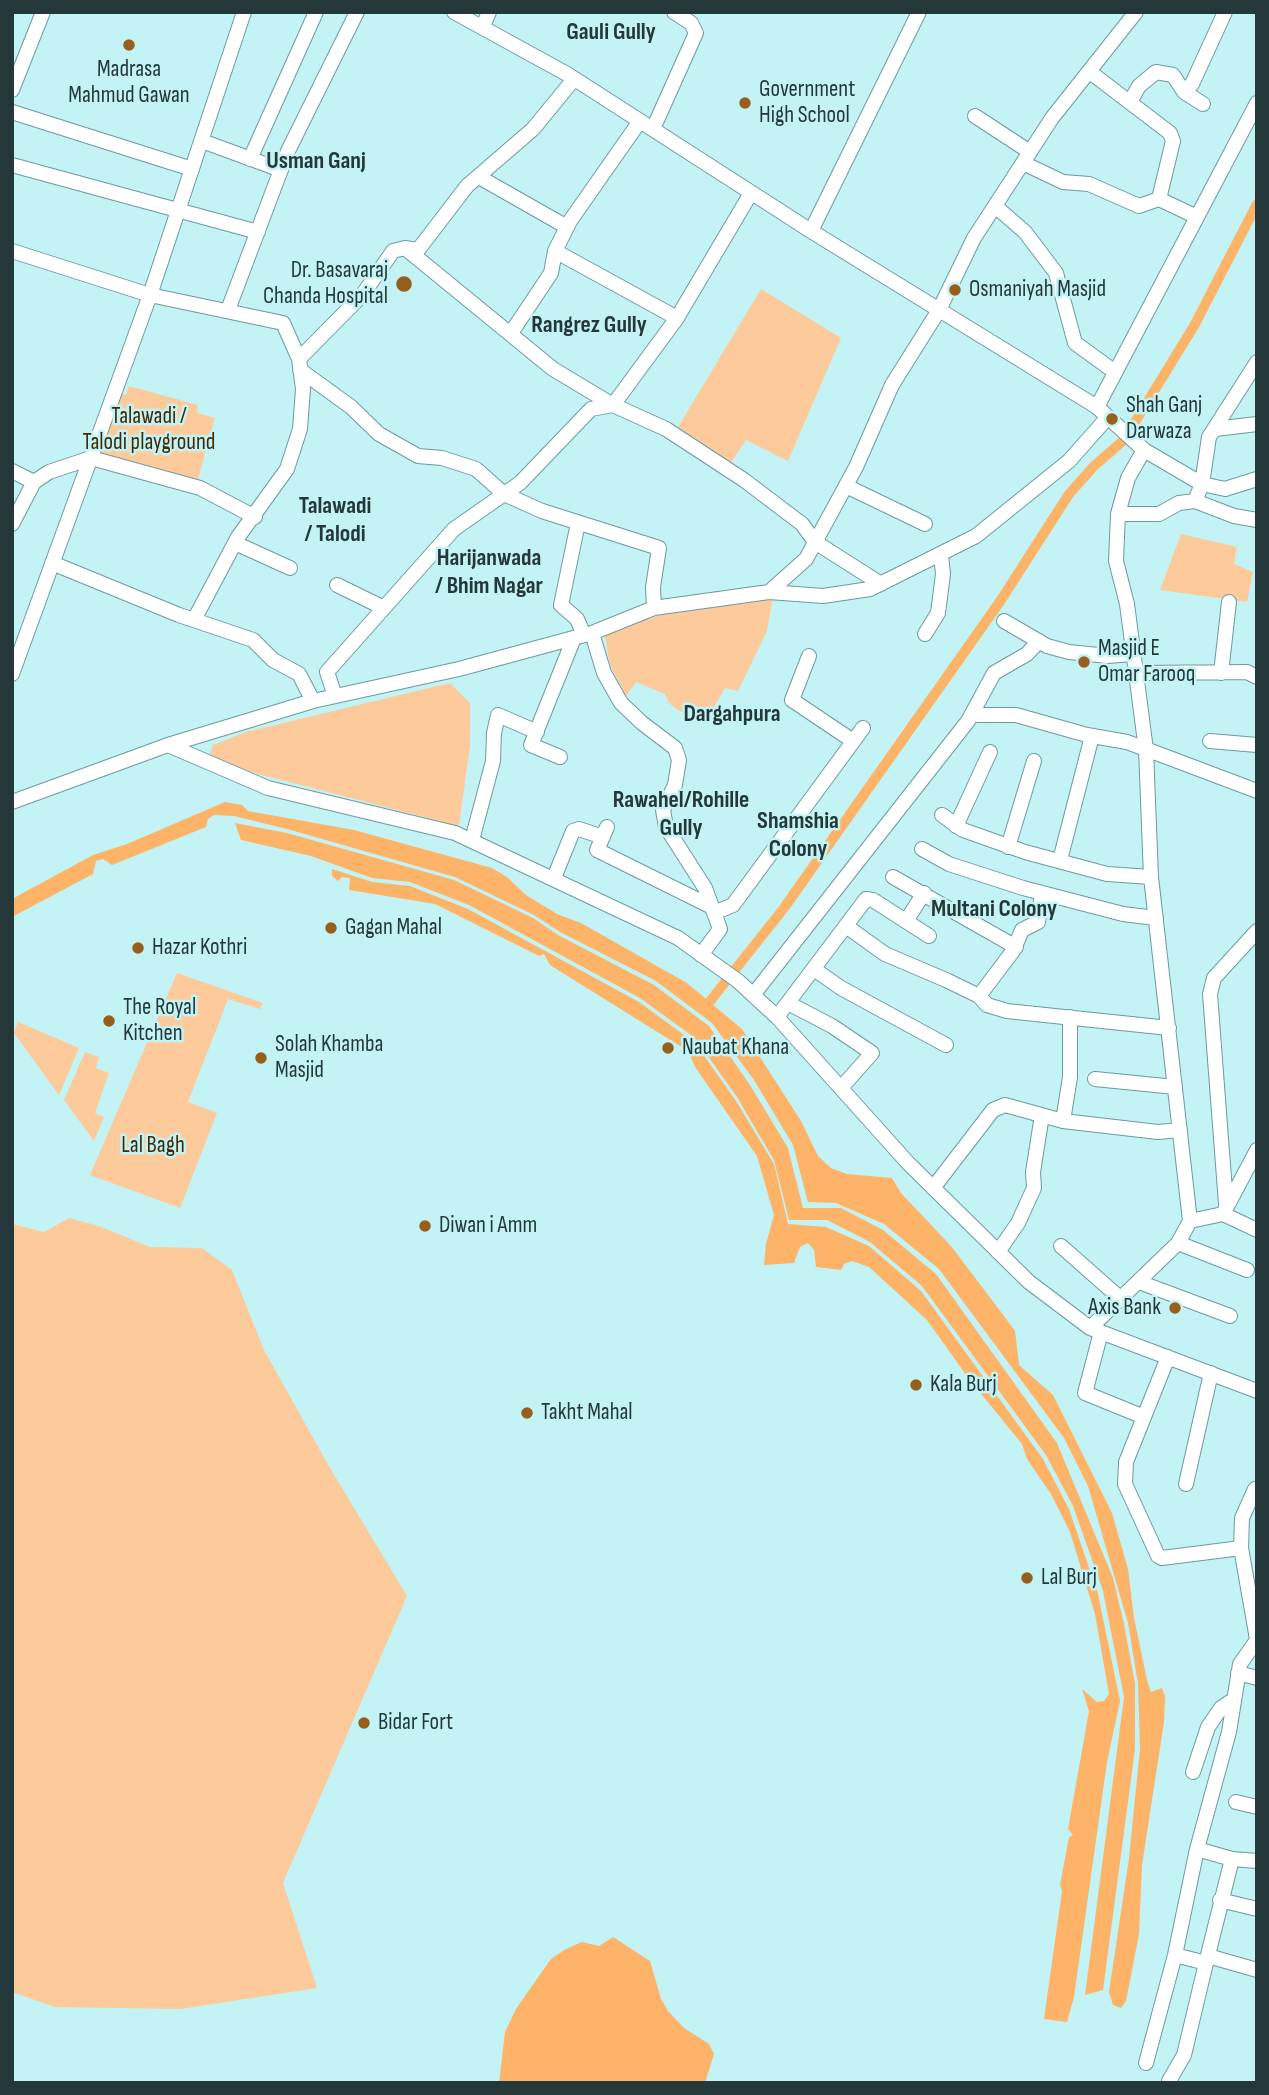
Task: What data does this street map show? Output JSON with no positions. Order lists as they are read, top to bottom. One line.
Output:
{"districts":["Gauli Gully","Usman Ganj","Rangrez Gully","Talawadi / Talodi","Harijanwada / Bhim Nagar","Dargahpura","Rawahel/Rohille Gully","Shamshia Colony","Multani Colony"],"parks":["Talawadi / Talodi playground","Lal Bagh"],"places":["Madrasa Mahmud Gawan","Government High School","Dr. Basavaraj Chanda Hospital","Osmaniyah Masjid","Shah Ganj Darwaza","Masjid E Omar Farooq","Gagan Mahal","Hazar Kothri","The Royal Kitchen","Naubat Khana","Solah Khamba Masjid","Diwan i Amm","Axis Bank","Kala Burj","Takht Mahal","Lal Burj","Bidar Fort"]}
